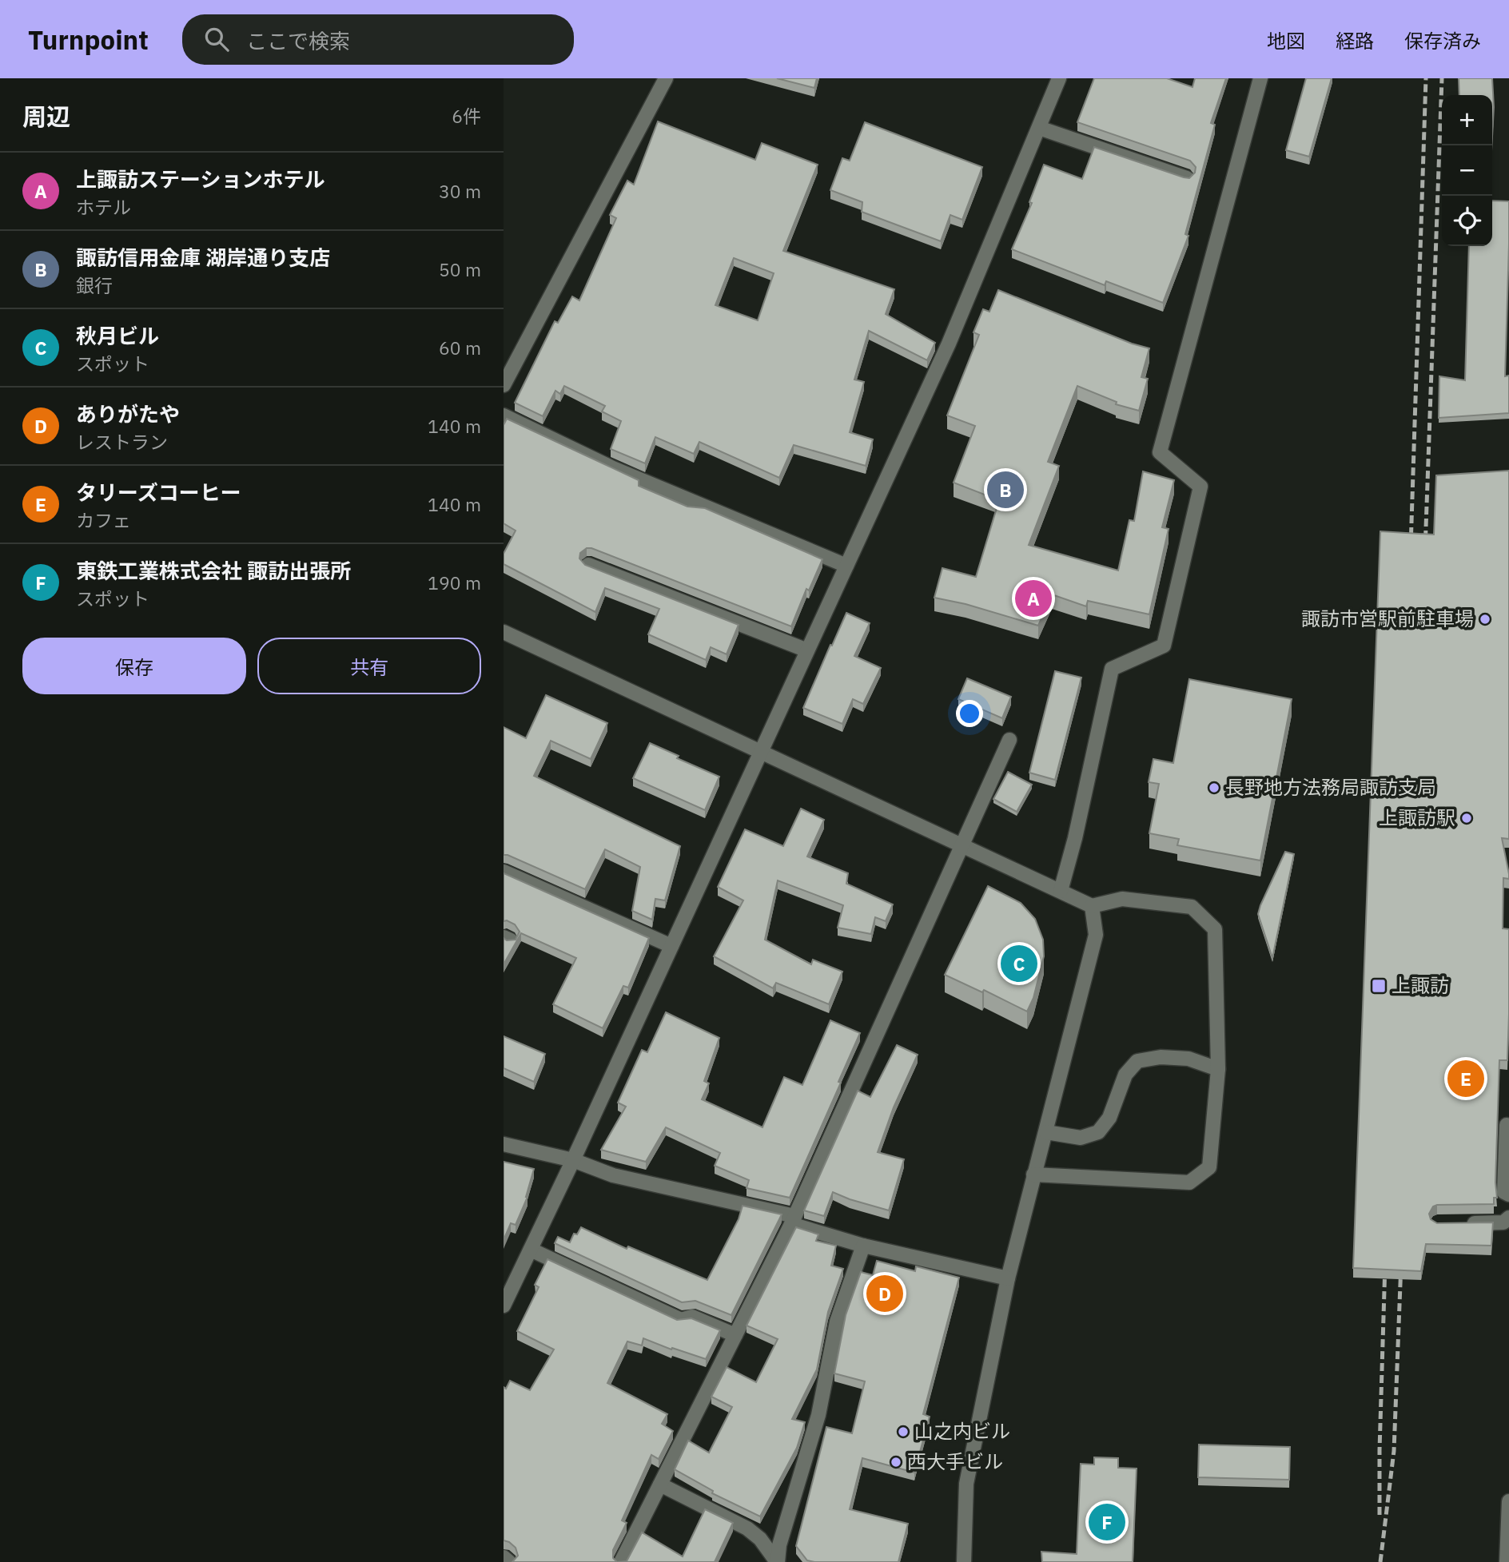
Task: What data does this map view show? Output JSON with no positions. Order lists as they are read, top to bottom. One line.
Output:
{"places":{"other":["諏訪市営駅前駐車場","長野地方法務局諏訪支局","上諏訪駅","山之内ビル","西大手ビル"],"transit":["上諏訪"]},"page":{"header":"Turnpoint","search":"ここで検索","nav":["地図","経路","保存済み"],"heading":["周辺","6件"],"map_buttons":["+","−"],"list":[{"mark":"A","name":"上諏訪ステーションホテル","note":"ホテル","value":"30 m"},{"mark":"B","name":"諏訪信用金庫 湖岸通り支店","note":"銀行","value":"50 m"},{"mark":"C","name":"秋月ビル","note":"スポット","value":"60 m"},{"mark":"D","name":"ありがたや","note":"レストラン","value":"140 m"},{"mark":"E","name":"タリーズコーヒー","note":"カフェ","value":"140 m"},{"mark":"F","name":"東鉄工業株式会社 諏訪出張所","note":"スポット","value":"190 m"}],"pins":["B","A","C","E","D","F"],"buttons":["保存","共有"]}}
